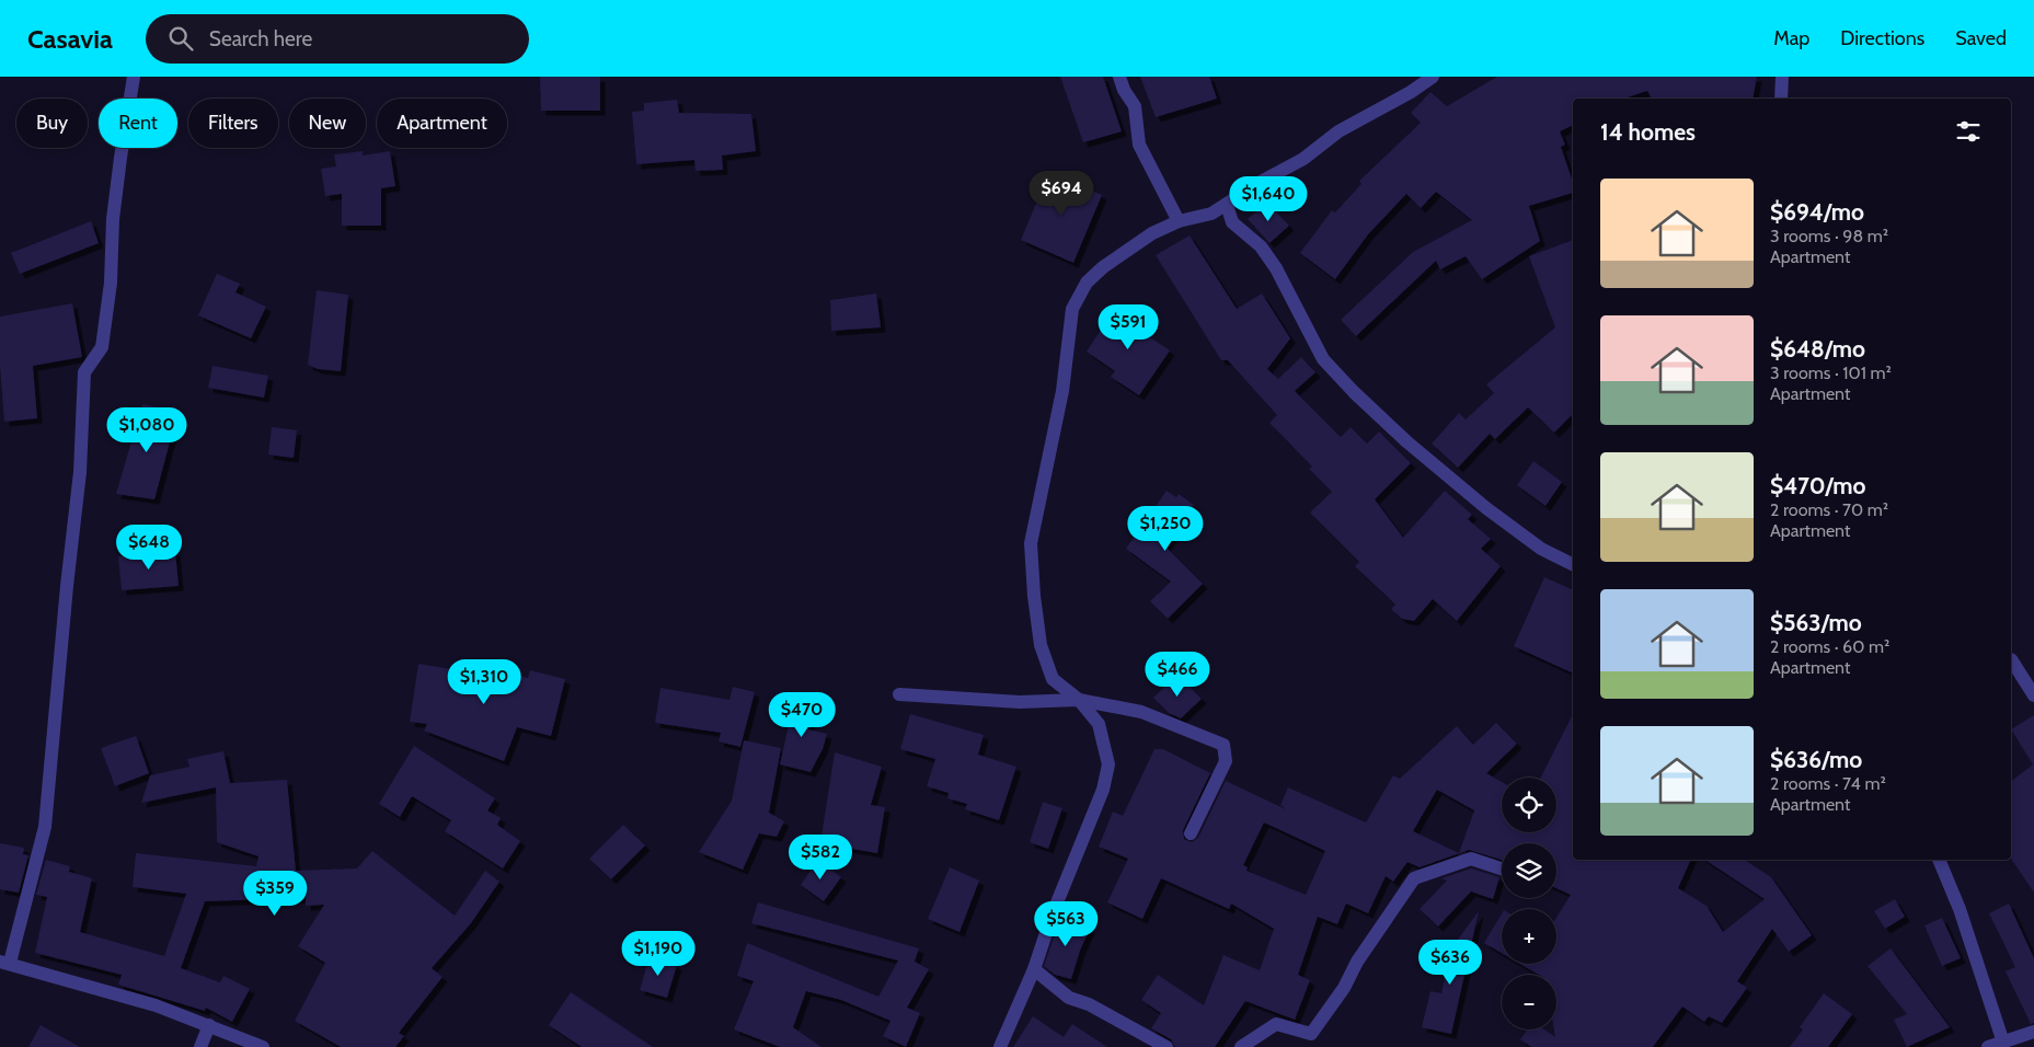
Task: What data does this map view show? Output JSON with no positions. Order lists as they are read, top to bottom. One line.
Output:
{"page":{"header":"Casavia","search":"Search here","nav":["Map","Directions","Saved"],"chip":["Buy","Rent","Filters","New","Apartment"],"heading":"14 homes","list":[{"name":"$694/mo","note":"3 rooms · 98 m² · Apartment"},{"name":"$648/mo","note":"3 rooms · 101 m² · Apartment"},{"name":"$470/mo","note":"2 rooms · 70 m² · Apartment"},{"name":"$563/mo","note":"2 rooms · 60 m² · Apartment"},{"name":"$636/mo","note":"2 rooms · 74 m² · Apartment"}],"price":["$694","$1,640","$591","$1,080","$1,250","$648","$466","$1,310","$470","$582","$359","$563","$1,190","$636"],"map_buttons":["+","−"]}}
